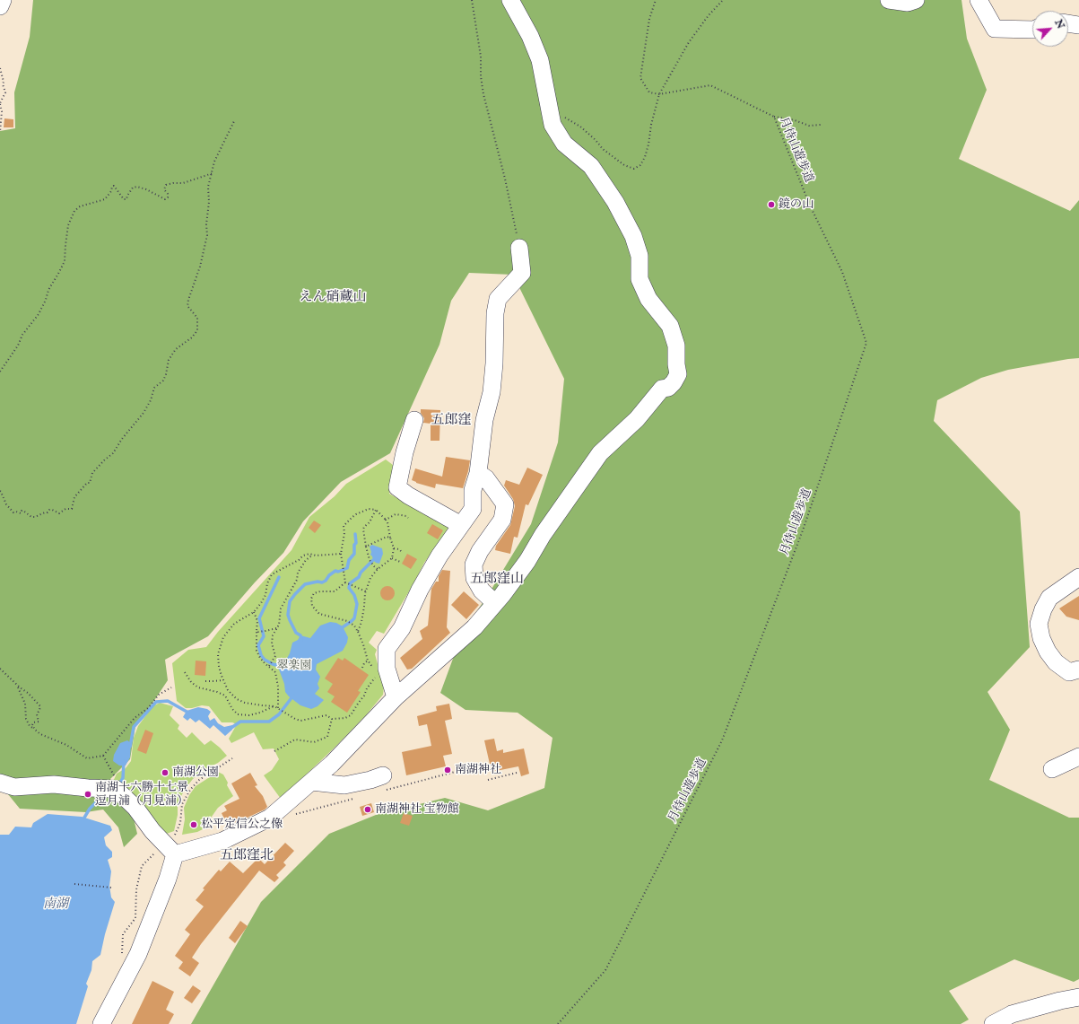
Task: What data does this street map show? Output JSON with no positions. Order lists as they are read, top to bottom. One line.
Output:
{"streets":{"path":["月待山遊歩道"]},"districts":["えん硝蔵山","五郎窪","五郎窪山","五郎窪北"],"water":["南湖"],"parks":["翠楽園"],"places":["鏡の山","南湖神社","南湖公園","南湖十六勝十七景 逗月浦（月見浦）","南湖神社 宝物館","松平定信公之像"],"north":"top right"}
